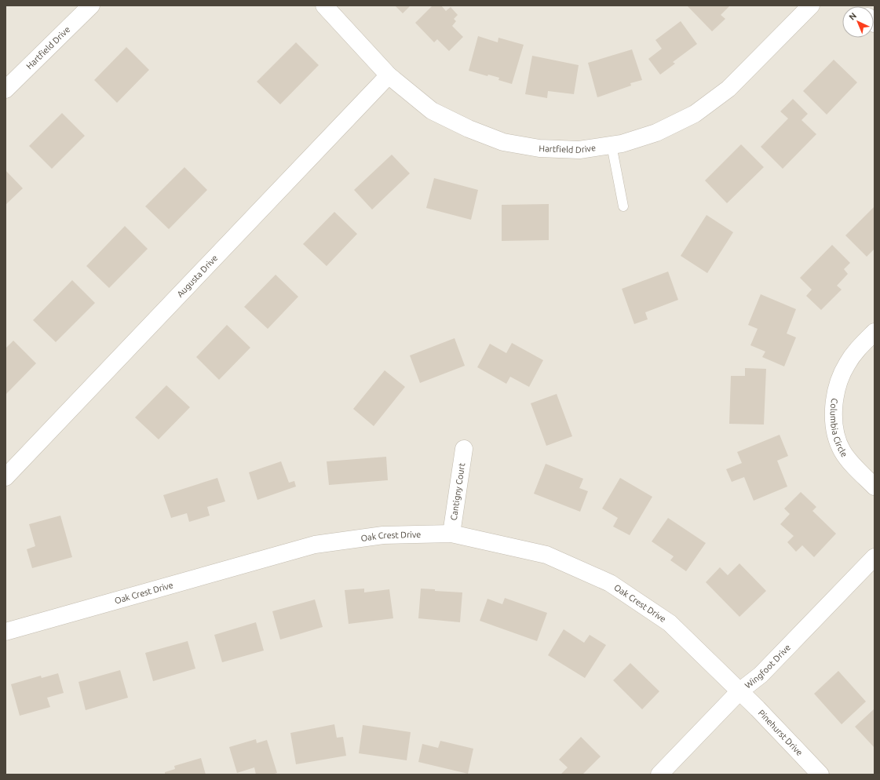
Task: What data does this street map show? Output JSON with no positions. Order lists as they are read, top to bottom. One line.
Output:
{"streets":{"street":["Hartfield Drive","Augusta Drive","Columbia Circle","Cantigny Court","Oak Crest Drive","Wingfoot Drive","Pinehurst Drive"]},"crossings":[["Hartfield Drive","Augusta Drive"],["Cantigny Court","Oak Crest Drive"],["Oak Crest Drive","Wingfoot Drive"],["Oak Crest Drive","Pinehurst Drive"],["Wingfoot Drive","Pinehurst Drive"]],"north":"top left"}
